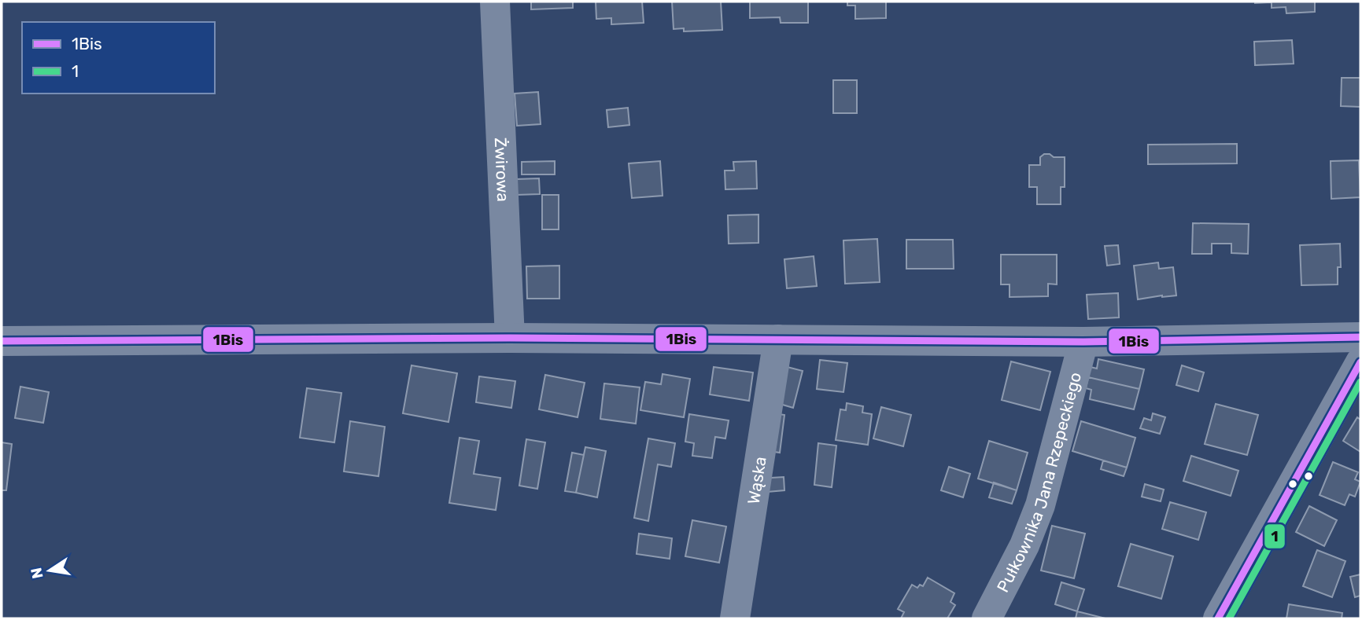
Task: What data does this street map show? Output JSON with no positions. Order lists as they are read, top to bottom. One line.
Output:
{"streets":{"street":["Żwirowa","Wąska","Pułkownika Jana Rzepeckiego"]},"lines":["transit line 1Bis","transit line 1"],"legend":["1Bis","1"],"north":"left"}
